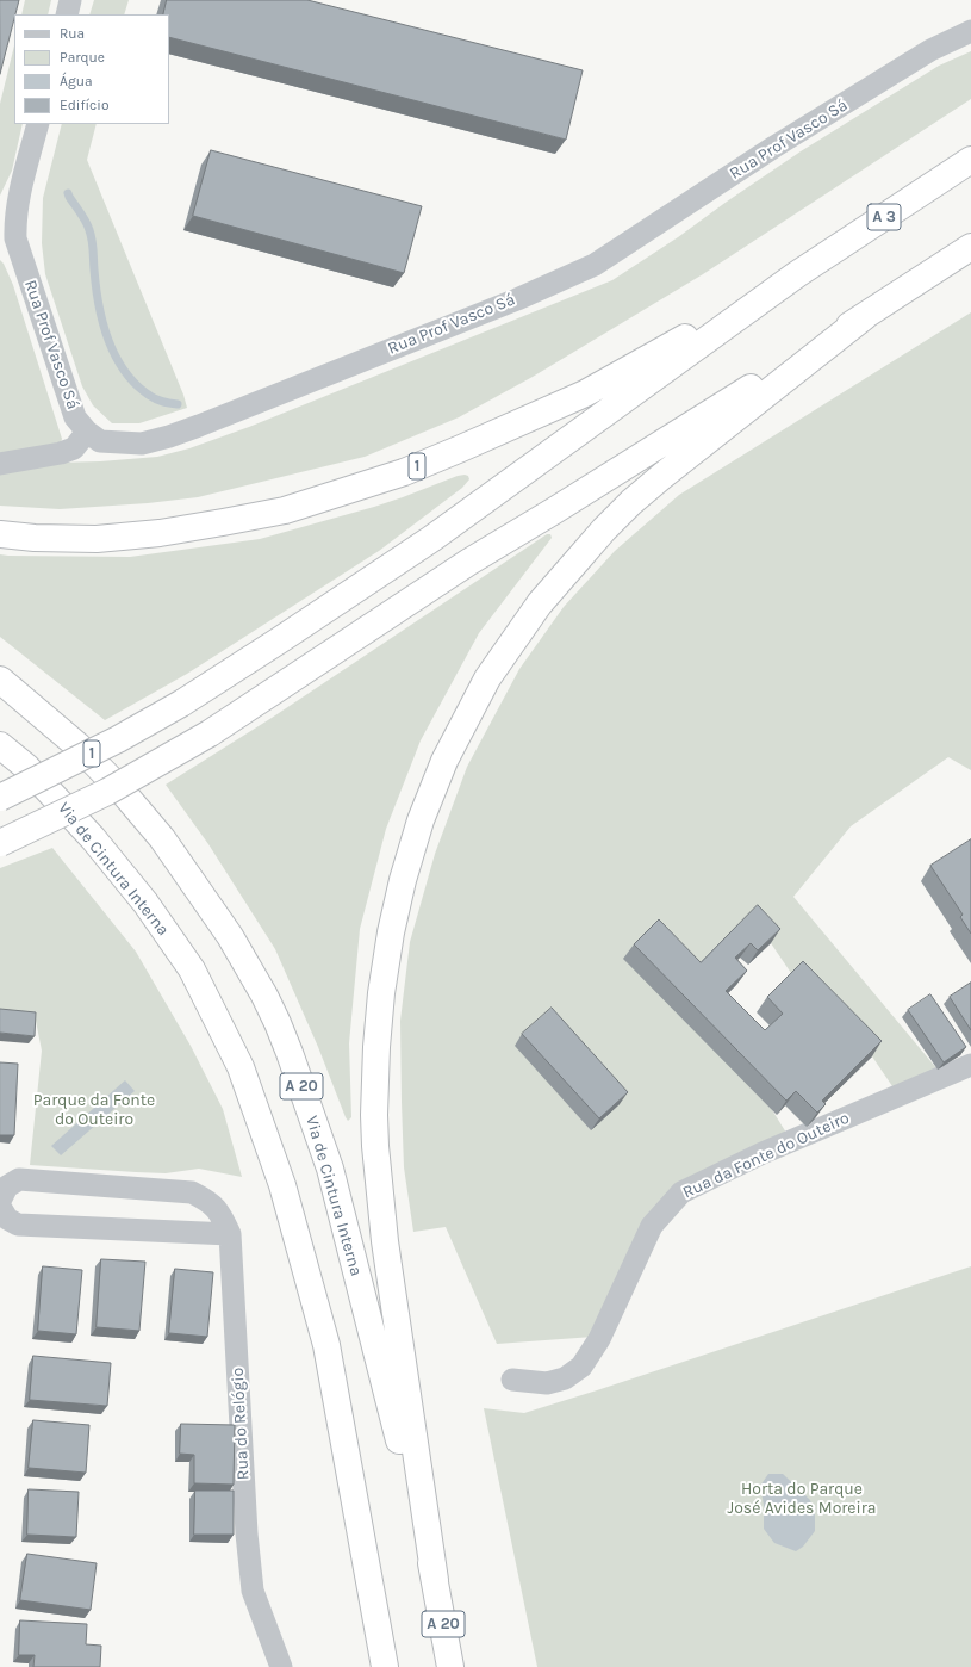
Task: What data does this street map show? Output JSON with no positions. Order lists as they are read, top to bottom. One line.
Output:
{"streets":{"highway":["A 3","1","Via de Cintura Interna","A 20"],"street":["Rua Prof Vasco Sá","Rua da Fonte do Outeiro","Rua do Relógio"]},"crossings":[["A 3","1"]],"parks":["Parque da Fonte do Outeiro","Horta do Parque José Avides Moreira"],"legend":["Rua","Parque","Água","Edifício"]}
